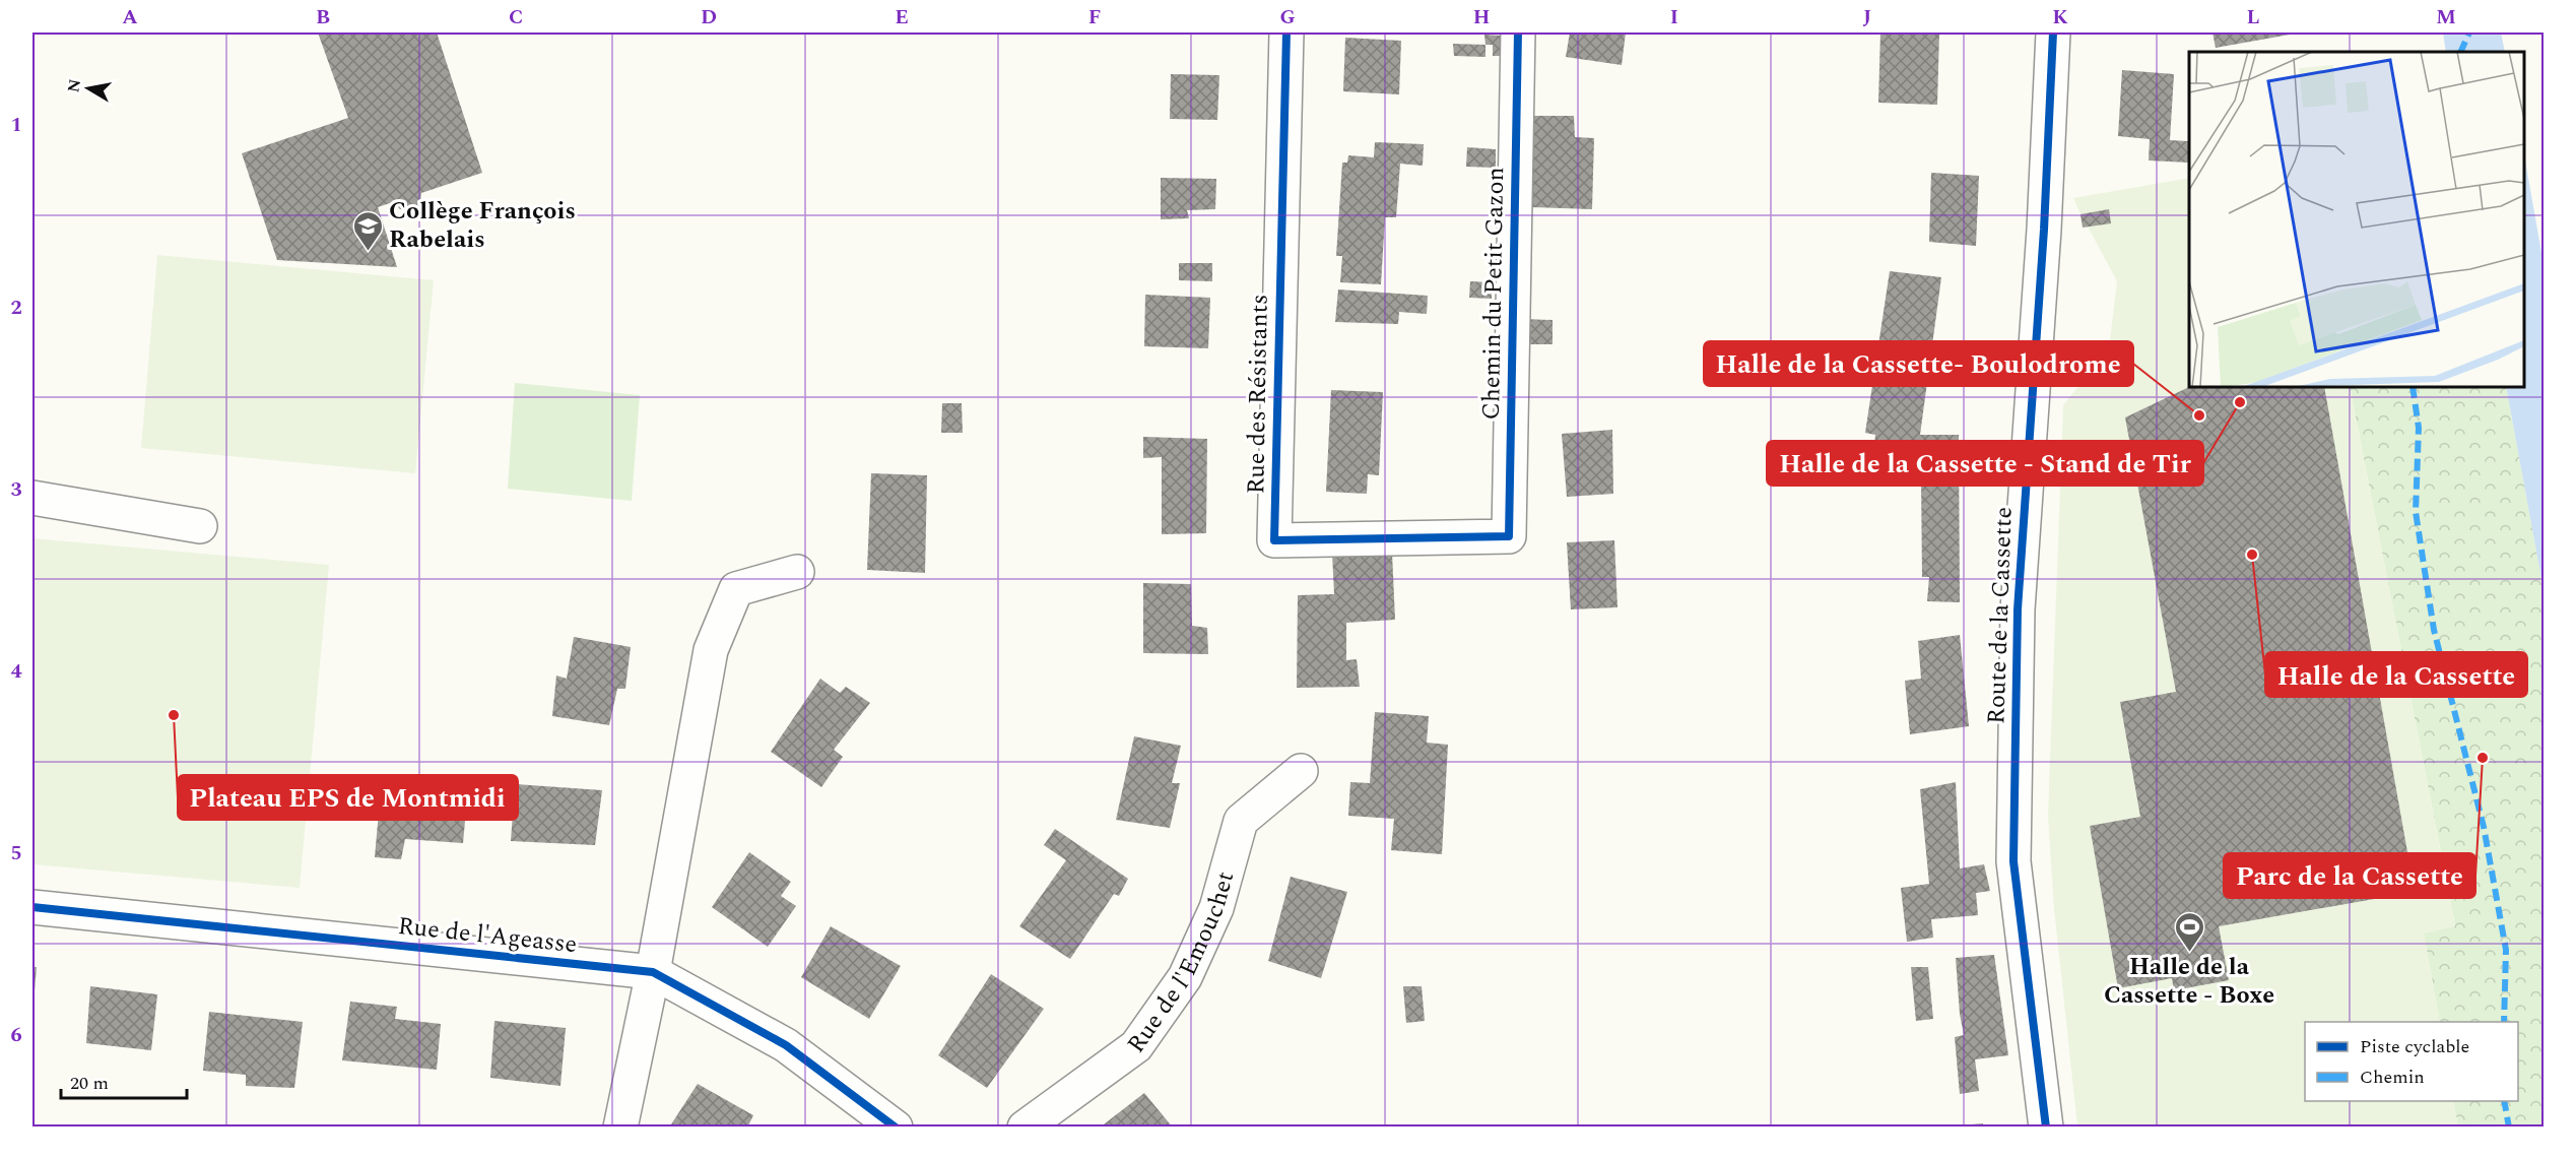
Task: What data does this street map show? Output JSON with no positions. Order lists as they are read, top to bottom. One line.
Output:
{"streets":{"street":["Chemin du Petit Gazon","Rue des Résistants","Route de la Cassette","Rue de l'Ageasse","Rue de l'Emouchet"]},"crossings":[["Chemin du Petit Gazon","Rue des Résistants"]],"places":{"school or university":["Collège François Rabelais"],"other":["Halle de la Cassette - Stand de Tir","Halle de la Cassette- Boulodrome","Halle de la Cassette","Plateau EPS de Montmidi","Parc de la Cassette"],"sports":["Halle de la Cassette - Boxe"]},"legend":["Piste cyclable","Chemin"],"scale_bar":"20 m","north":"left","grid":{"columns":["A","B","C","D","E","F","G","H","I","J","K","L","M"],"rows":["1","2","3","4","5","6"]}}
